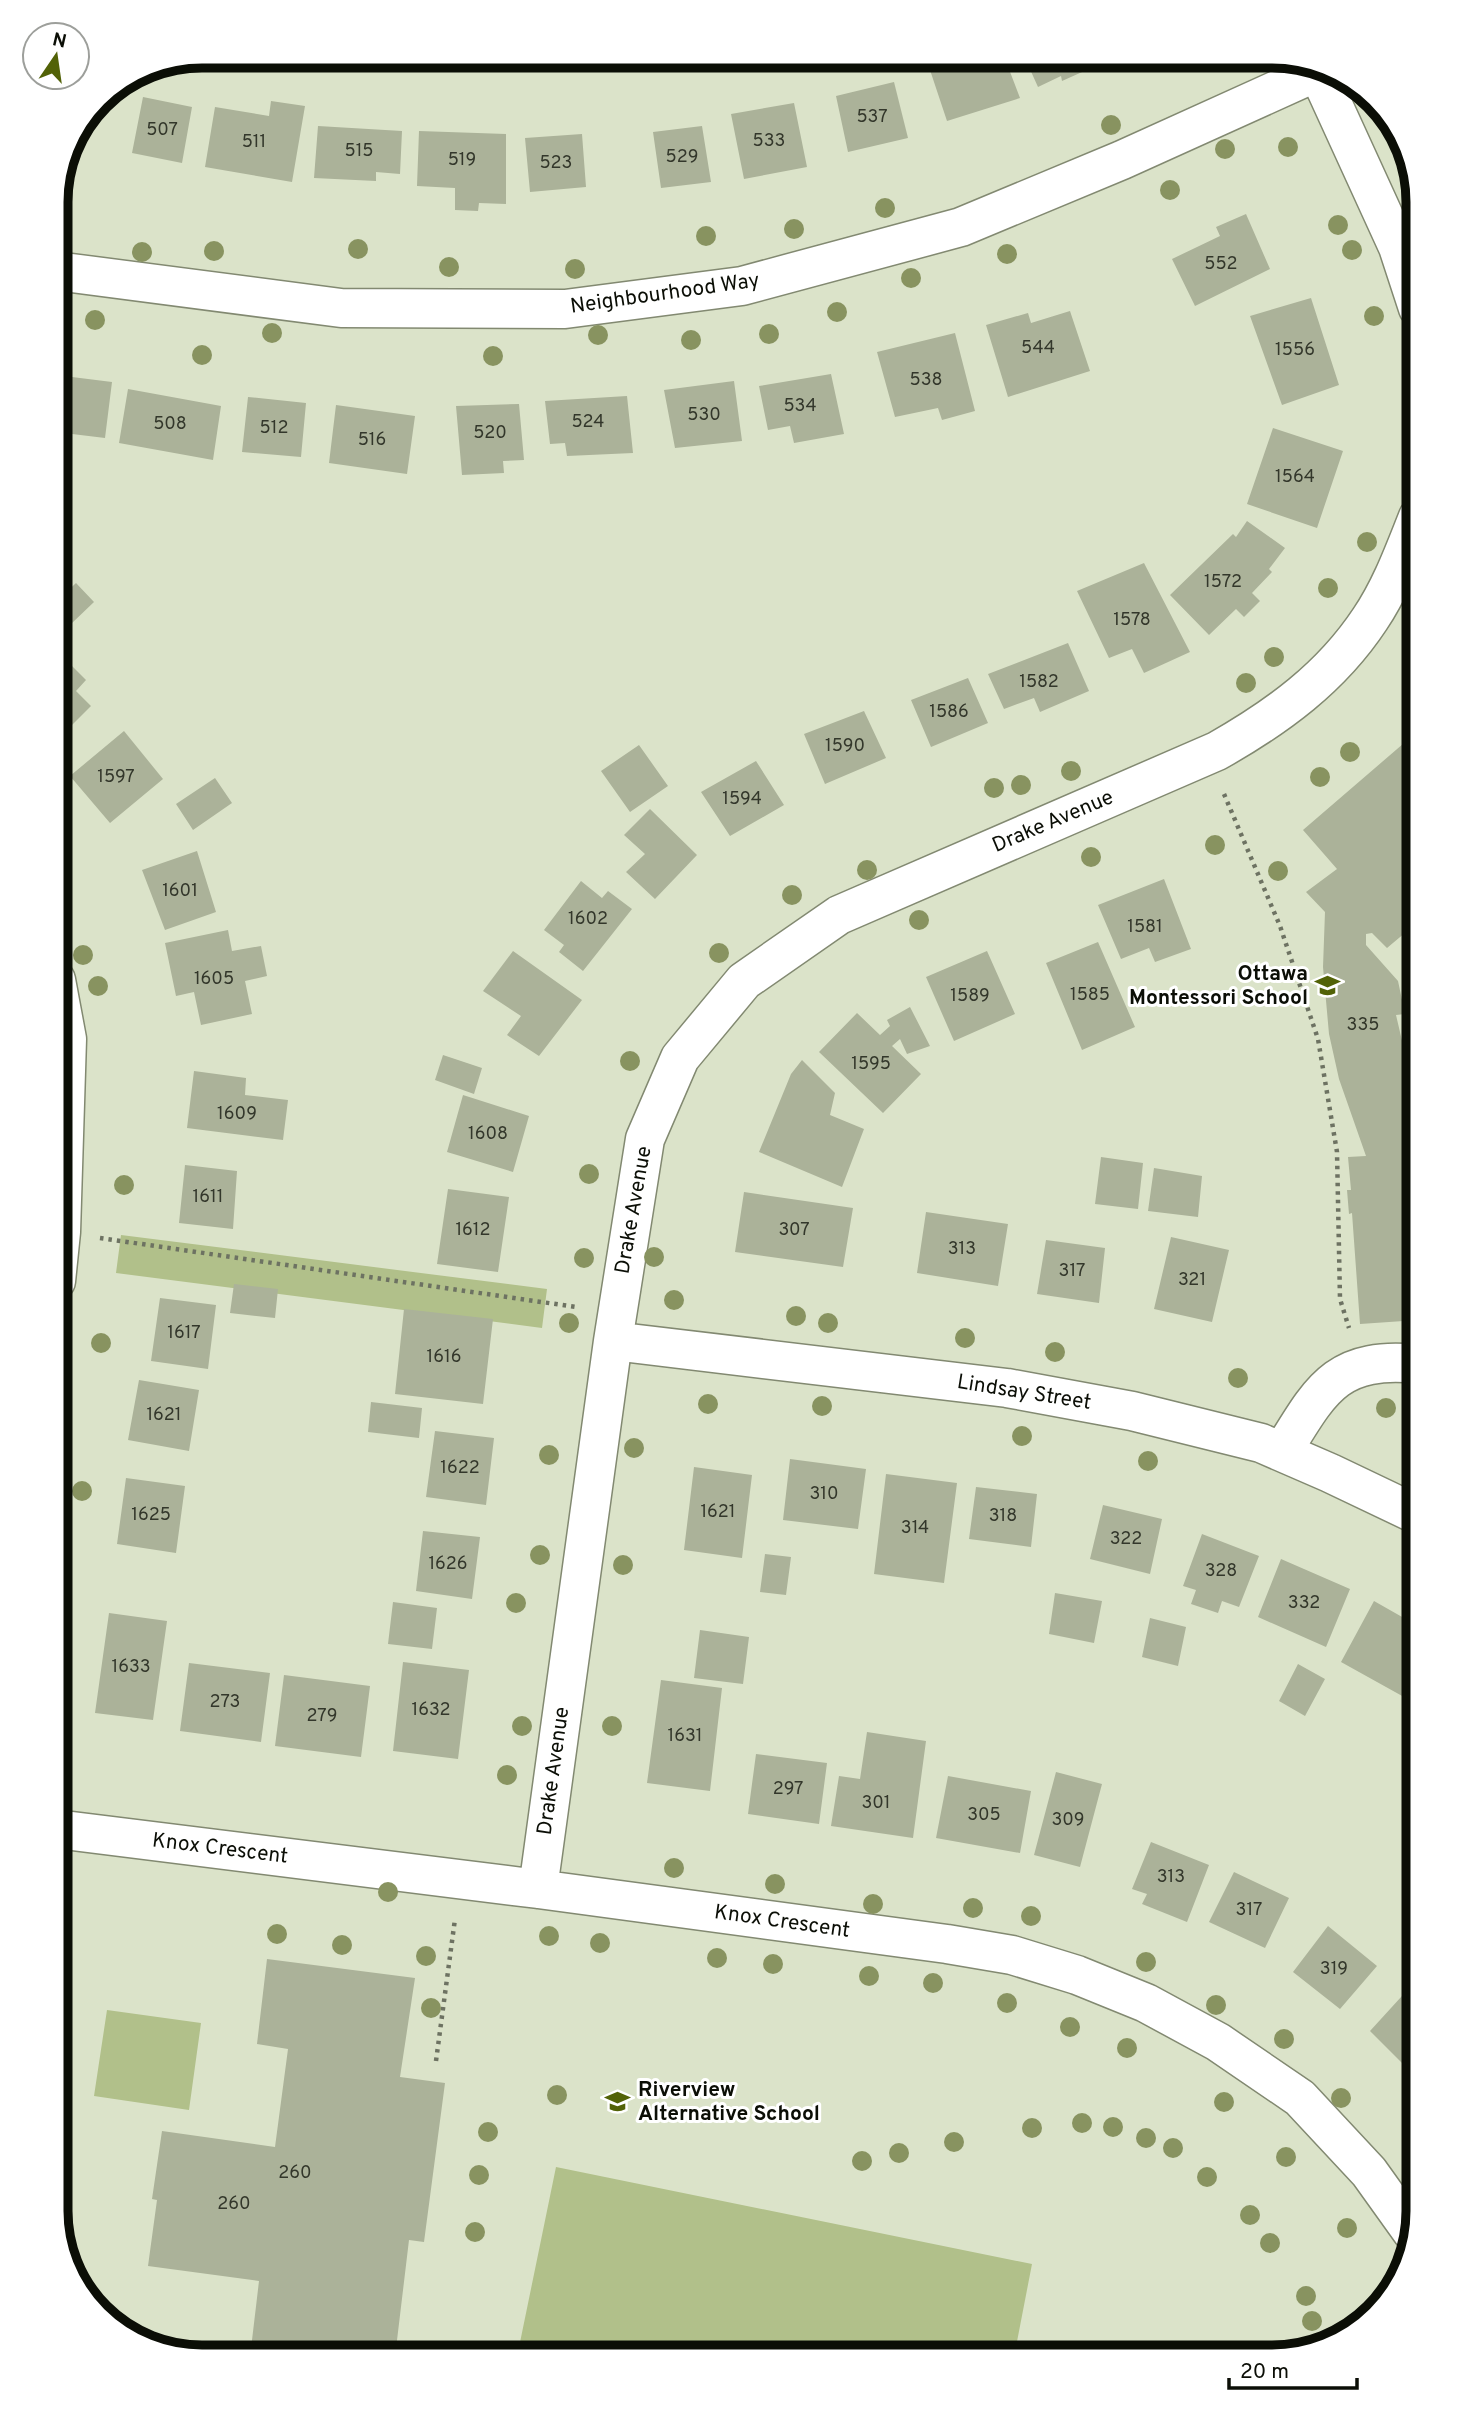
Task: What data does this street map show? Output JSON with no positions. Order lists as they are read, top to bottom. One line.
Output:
{"streets":{"street":["Neighbourhood Way","Drake Avenue","Lindsay Street","Knox Crescent"]},"crossings":[["Drake Avenue","Lindsay Street"],["Drake Avenue","Knox Crescent"]],"places":{"school or university":["Ottawa Montessori School","Riverview Alternative School"]},"house_numbers":["537","507","533","511","515","529","519","523","552","544","1556","538","534","530","524","508","512","520","516","1564","1572","1578","1582","1586","1590","1597","1594","1601","1602","1581","1605","1585","1589","335","1595","1609","1608","1611","1612","307","313","317","321","1617","1616","1621","1622","310","1621","1625","318","314","322","1626","328","332","1633","273","1632","279","1631","297","301","305","309","313","317","319","260","260"],"scale_bar":"20 m","north":"top"}
